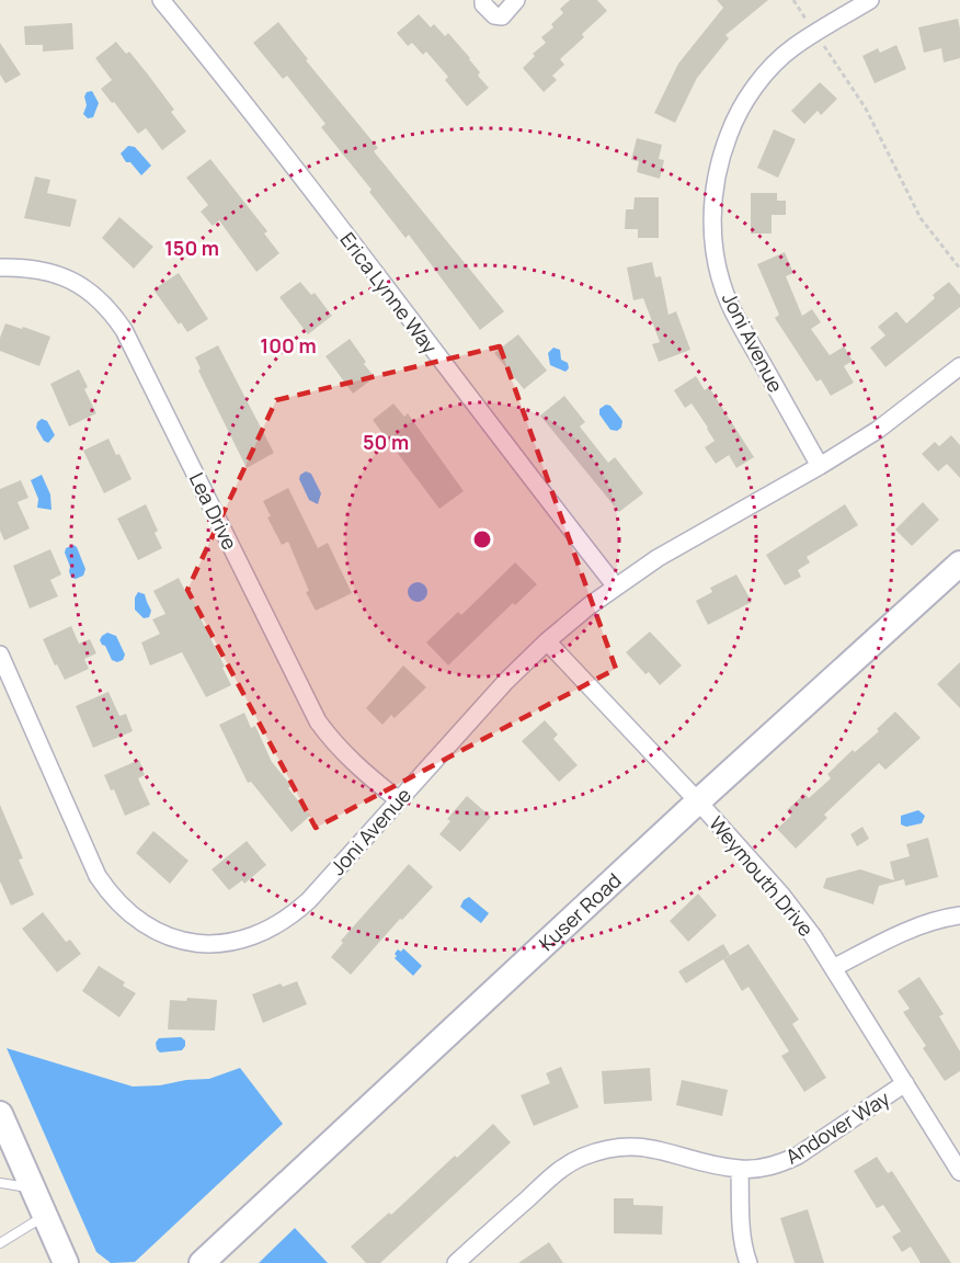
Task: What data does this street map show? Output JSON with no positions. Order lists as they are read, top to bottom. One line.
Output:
{"streets":{"street":["Erica Lynne Way","Joni Avenue","Lea Drive","Weymouth Drive","Kuser Road","Andover Way"]},"crossings":[["Erica Lynne Way","Joni Avenue"],["Joni Avenue","Lea Drive"],["Joni Avenue","Weymouth Drive"],["Weymouth Drive","Kuser Road"],["Weymouth Drive","Andover Way"]],"rings":["150 m","100 m","50 m"]}
